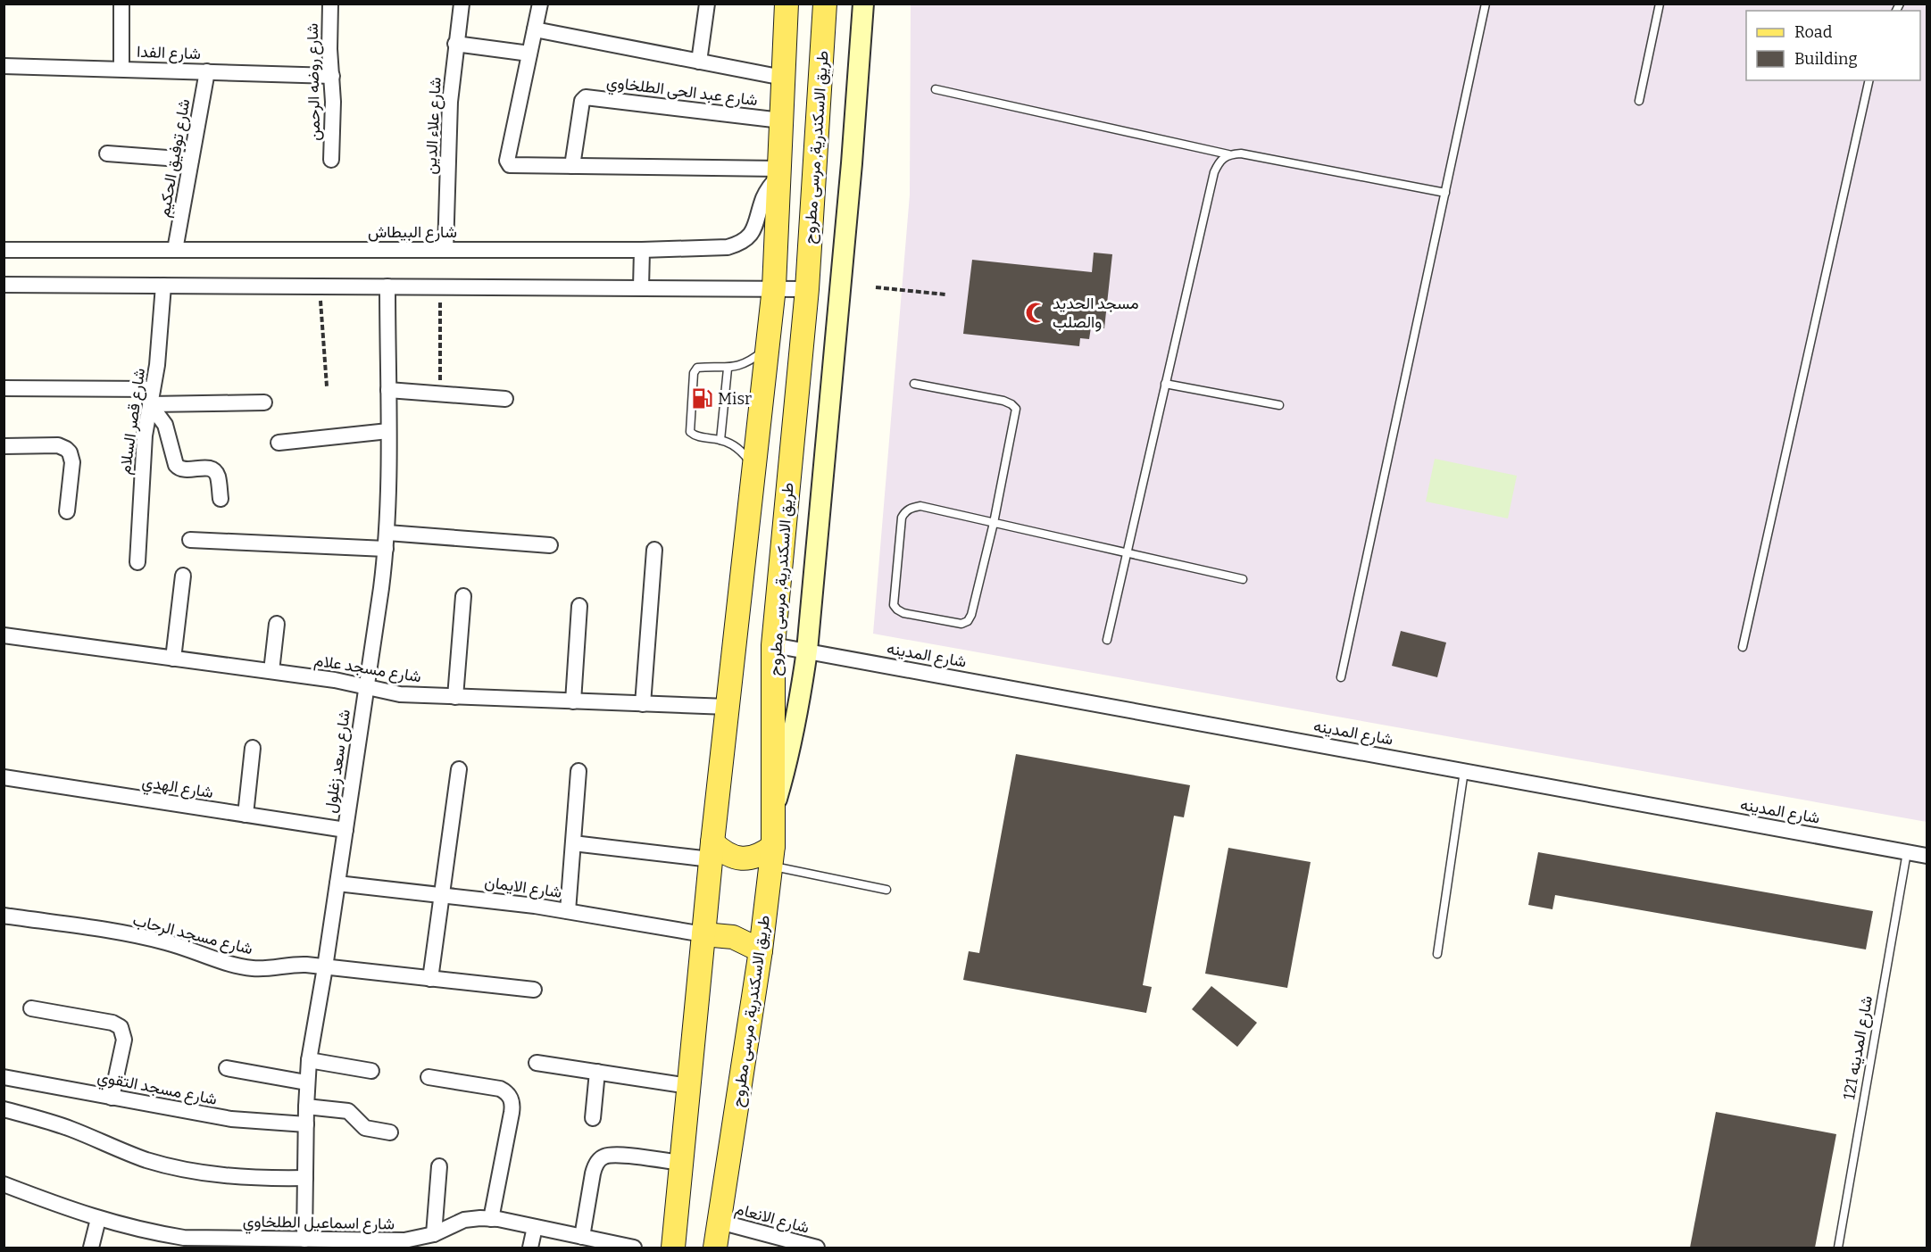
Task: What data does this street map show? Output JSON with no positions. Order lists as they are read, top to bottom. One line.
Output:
{"streets":{"main road":["طريق الاسكندرية, مرسى مطروح"],"street":["شارع الفدا","شارع روضه الرحمن","شارع عبد الحى الطلخاوي","شارع علاء الدين","شارع توفيق الحكيم","شارع البيطاش","شارع قصر السلام","شارع المدينه","شارع مسجد علام","شارع سعد زغلول","شارع الهدي","شارع الايمان","شارع مسجد الرحاب","شارع مسجد التقوي","شارع الانعام","شارع اسماعيل الطلخاوي"],"lane":["شارع المدينه 121"]},"crossings":[["شارع الفدا","شارع روضه الرحمن"],["شارع الفدا","شارع توفيق الحكيم"],["شارع عبد الحى الطلخاوي","طريق الاسكندرية, مرسى مطروح"],["شارع علاء الدين","شارع البيطاش"],["طريق الاسكندرية, مرسى مطروح","شارع البيطاش"],["طريق الاسكندرية, مرسى مطروح","شارع المدينه"],["طريق الاسكندرية, مرسى مطروح","شارع مسجد علام"],["طريق الاسكندرية, مرسى مطروح","شارع الايمان"],["طريق الاسكندرية, مرسى مطروح","شارع الانعام"],["شارع توفيق الحكيم","شارع البيطاش"],["شارع المدينه","شارع المدينه 121"],["شارع مسجد علام","شارع سعد زغلول"],["شارع سعد زغلول","شارع الهدي"],["شارع سعد زغلول","شارع الايمان"],["شارع سعد زغلول","شارع مسجد الرحاب"],["شارع سعد زغلول","شارع مسجد التقوي"],["شارع سعد زغلول","شارع اسماعيل الطلخاوي"]],"places":{"mosque":["مسجد الحديد والصلب"],"fuel station":["Misr"]},"legend":["Road","Building"]}
